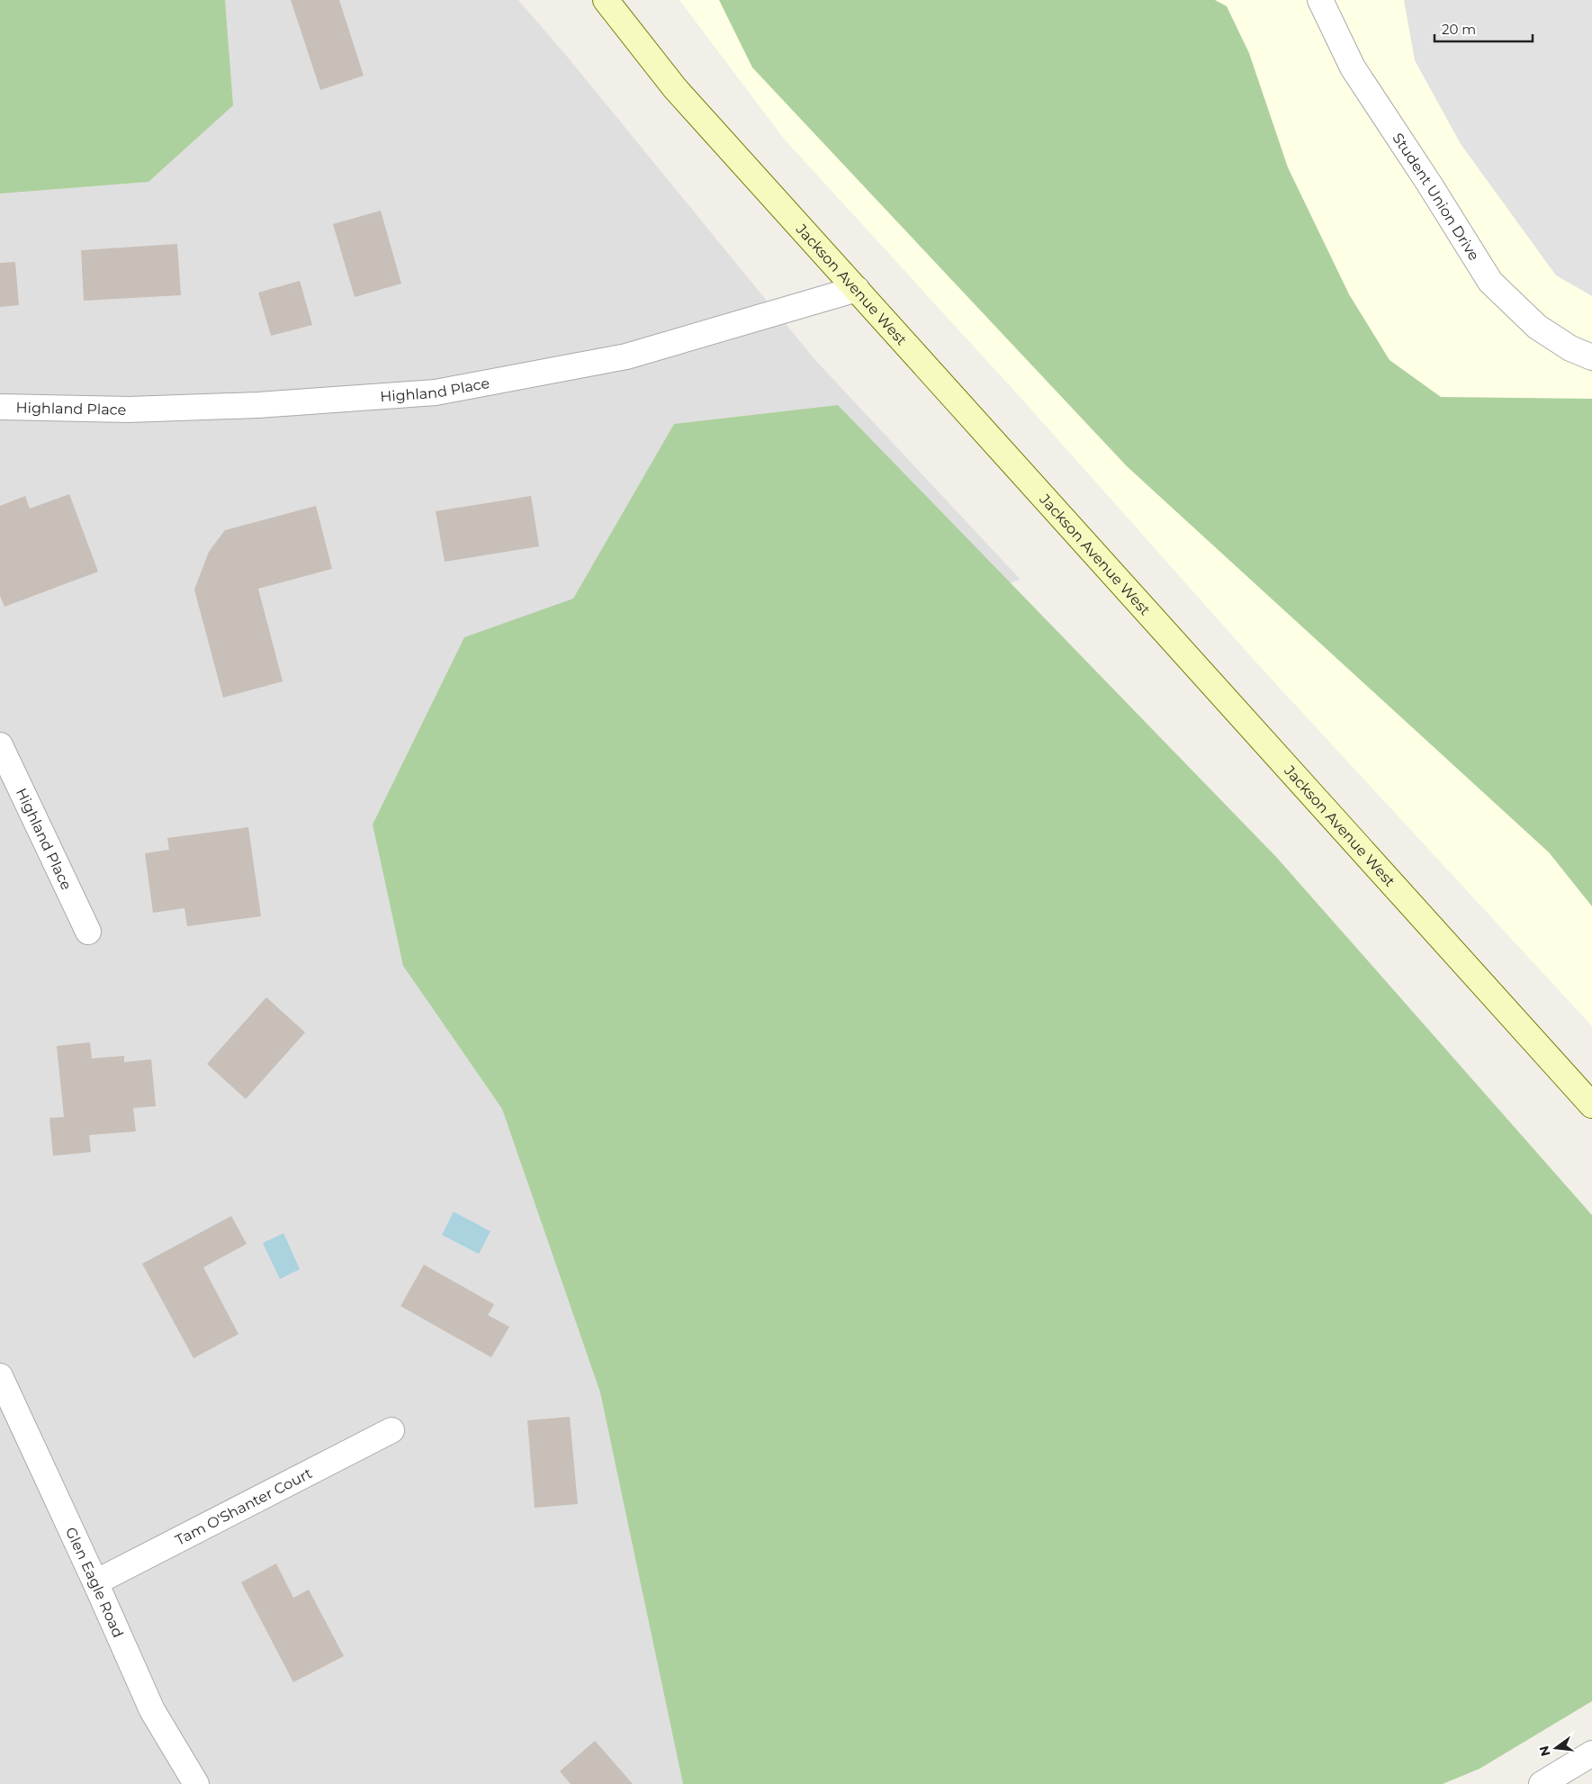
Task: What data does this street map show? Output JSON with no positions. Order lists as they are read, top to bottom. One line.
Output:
{"streets":{"main road":["Jackson Avenue West"],"street":["Student Union Drive","Highland Place","Tam O'Shanter Court","Glen Eagle Road"]},"crossings":[["Jackson Avenue West","Highland Place"],["Tam O'Shanter Court","Glen Eagle Road"]],"scale_bar":"20 m","north":"left"}
